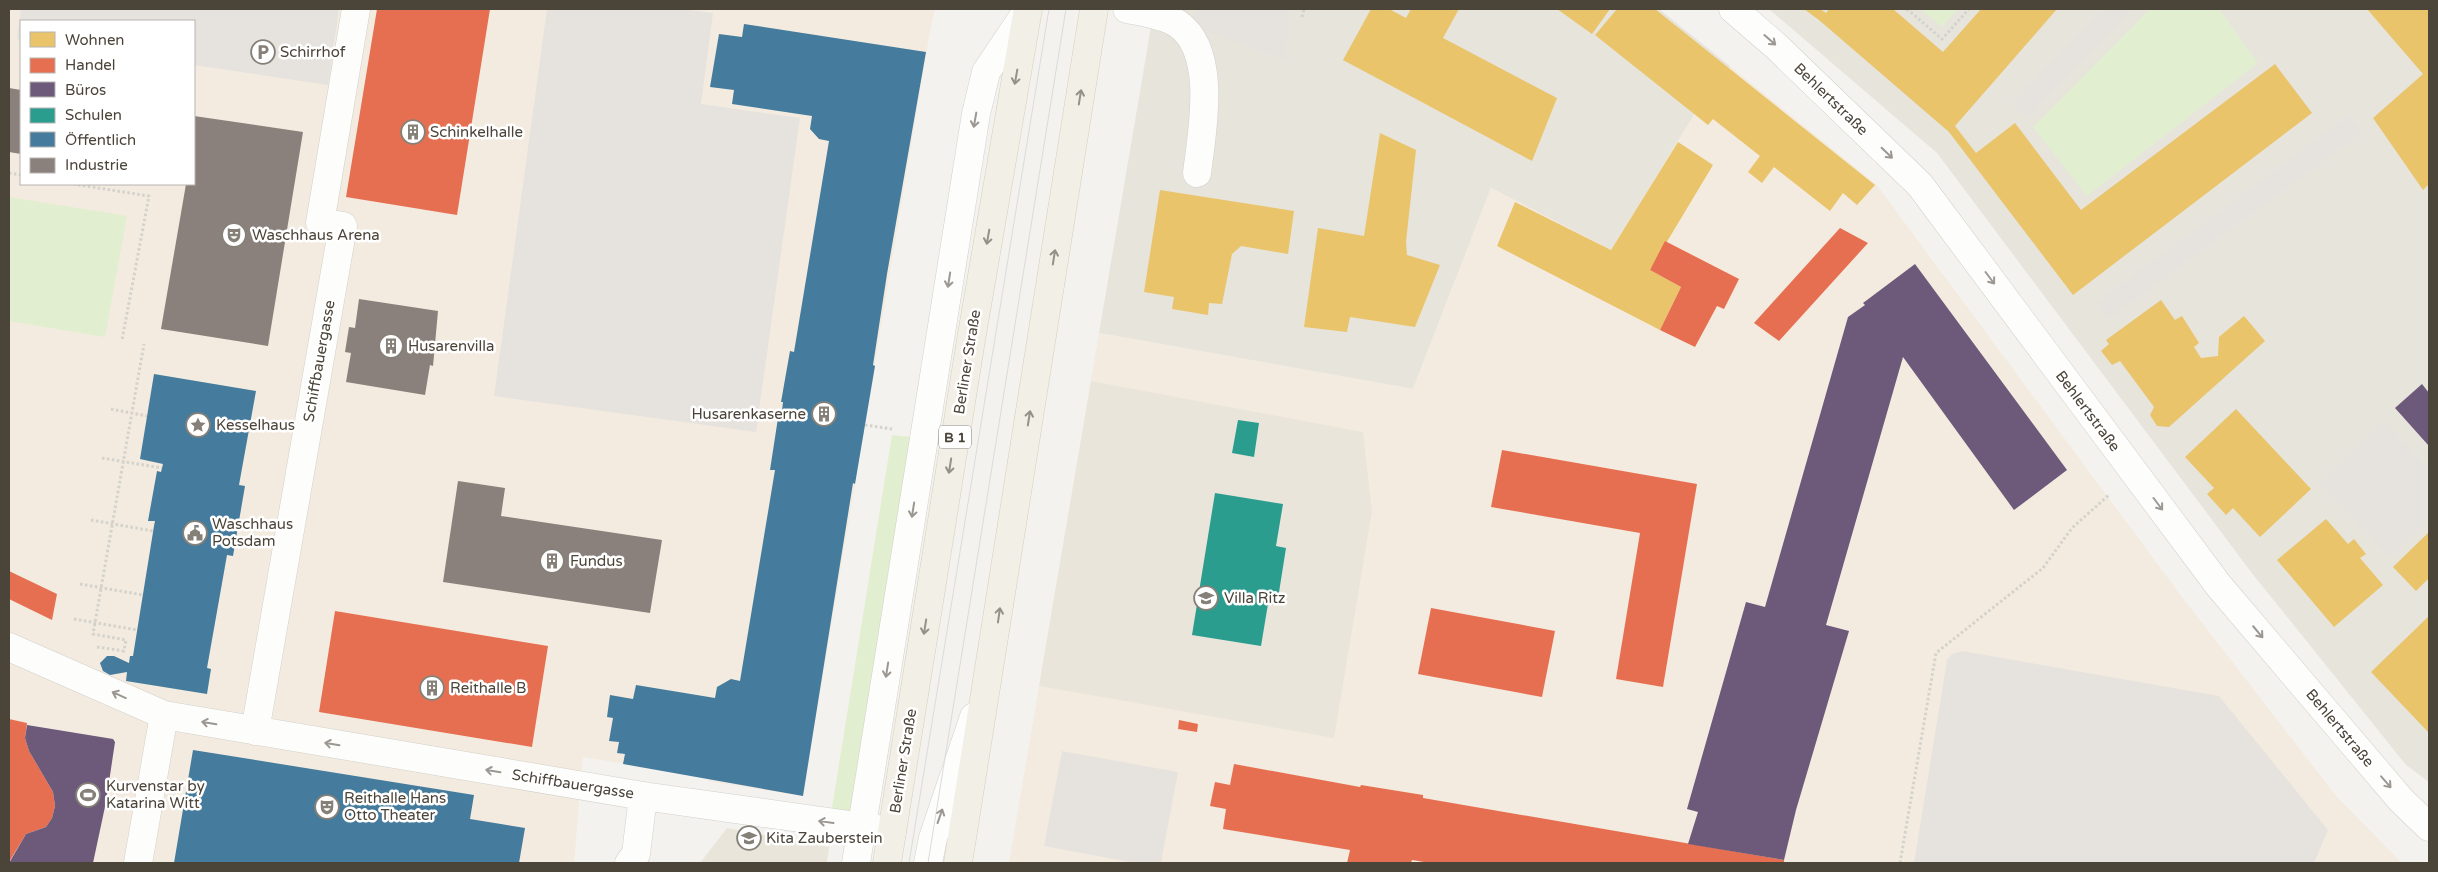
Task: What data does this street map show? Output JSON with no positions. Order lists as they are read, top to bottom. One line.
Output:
{"streets":{"main road":["Berliner Straße","B 1"],"street":["Behlertstraße","Schiffbauergasse"]},"crossings":[["Schiffbauergasse","Berliner Straße"]],"one_way":["Behlertstraße","Schiffbauergasse"],"places":{"parking":["Schirrhof"],"building":["Schinkelhalle","Husarenvilla","Husarenkaserne","Fundus","Reithalle B"],"theatre":["Waschhaus Arena","Reithalle Hans Otto Theater"],"place":["Kesselhaus"],"public building":["Waschhaus Potsdam"],"school or university":["Villa Ritz","Kita Zauberstein"],"sports":["Kurvenstar by Katarina Witt"]},"legend":["Wohnen","Handel","Büros","Schulen","Öffentlich","Industrie"]}
